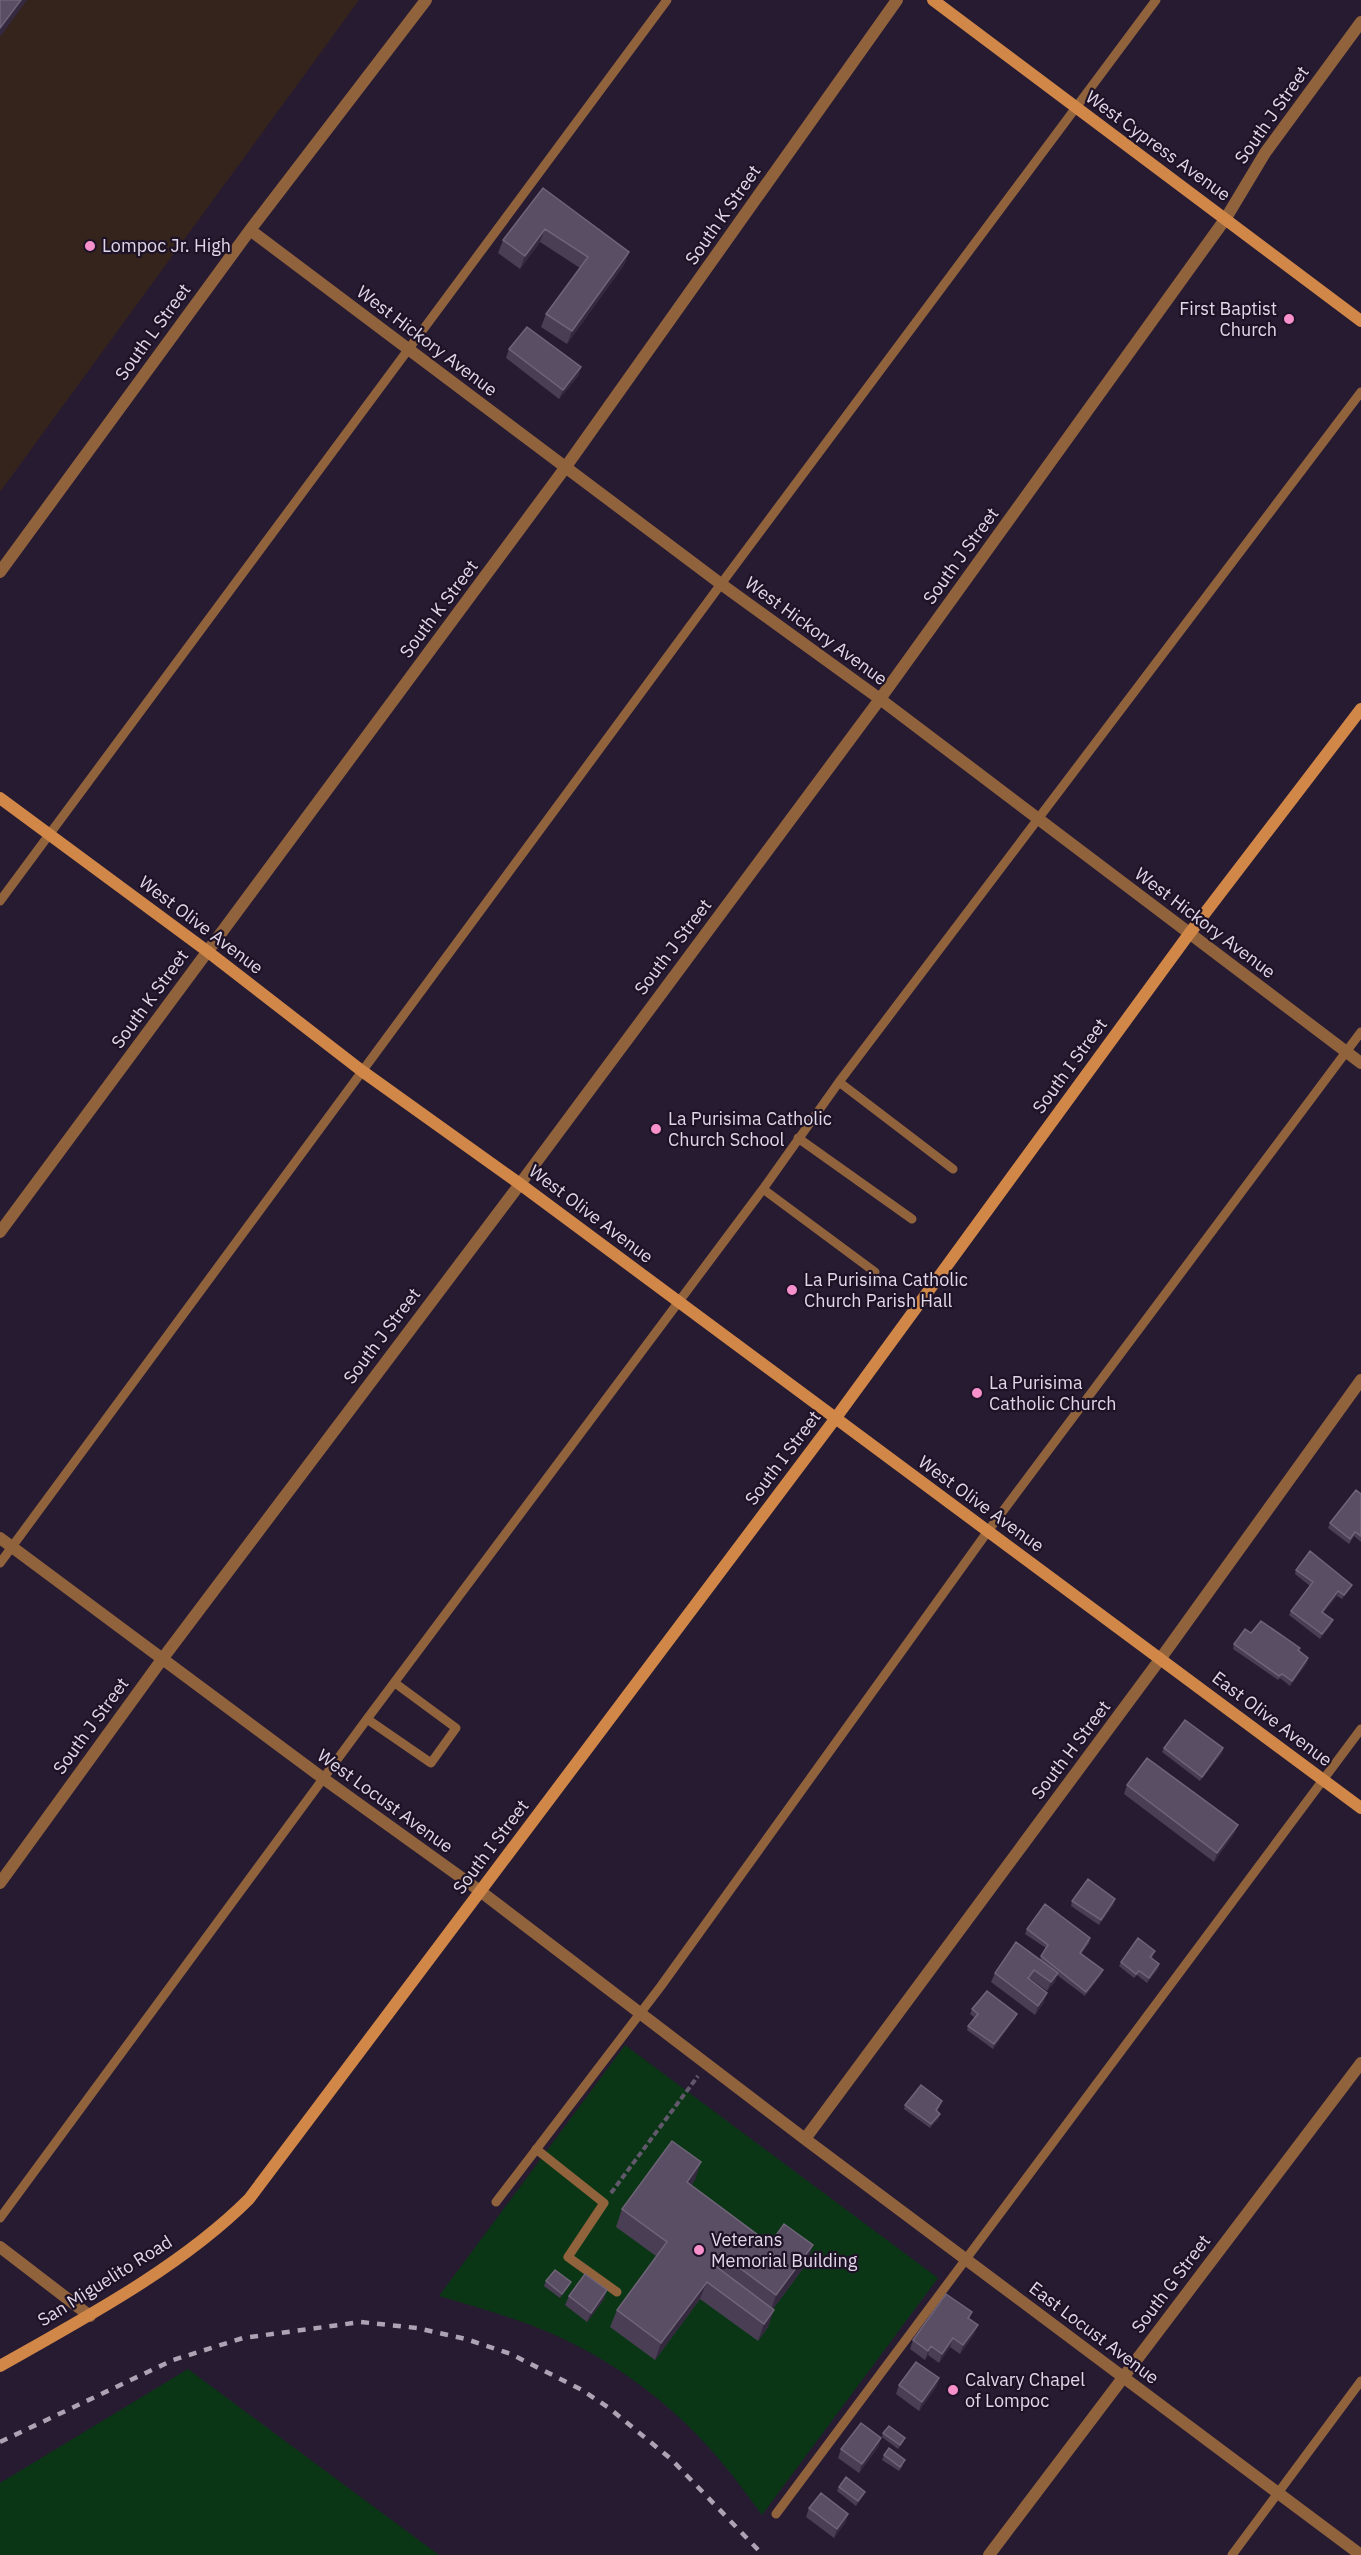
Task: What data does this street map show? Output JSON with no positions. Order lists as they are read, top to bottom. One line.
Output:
{"streets":{"street":["South J Street","West Cypress Avenue","South K Street","South L Street","West Hickory Avenue","West Olive Avenue","South I Street","East Olive Avenue","South H Street","West Locust Avenue","San Miguelito Road","South G Street","East Locust Avenue"]},"crossings":[["South J Street","West Cypress Avenue"],["South J Street","West Hickory Avenue"],["South J Street","West Olive Avenue"],["South J Street","West Locust Avenue"],["South K Street","West Hickory Avenue"],["South K Street","West Olive Avenue"],["South L Street","West Hickory Avenue"],["West Hickory Avenue","South I Street"],["West Olive Avenue","South I Street"],["West Olive Avenue","East Olive Avenue"],["West Olive Avenue","South H Street"],["South I Street","West Locust Avenue"],["South I Street","San Miguelito Road"],["East Olive Avenue","South H Street"],["South H Street","West Locust Avenue"],["South H Street","East Locust Avenue"],["West Locust Avenue","East Locust Avenue"],["South G Street","East Locust Avenue"]],"places":["Lompoc Jr. High","First Baptist Church","La Purisima Catholic Church School","La Purisima Catholic Church Parish Hall","La Purisima Catholic Church","Veterans Memorial Building","Calvary Chapel of Lompoc"]}
